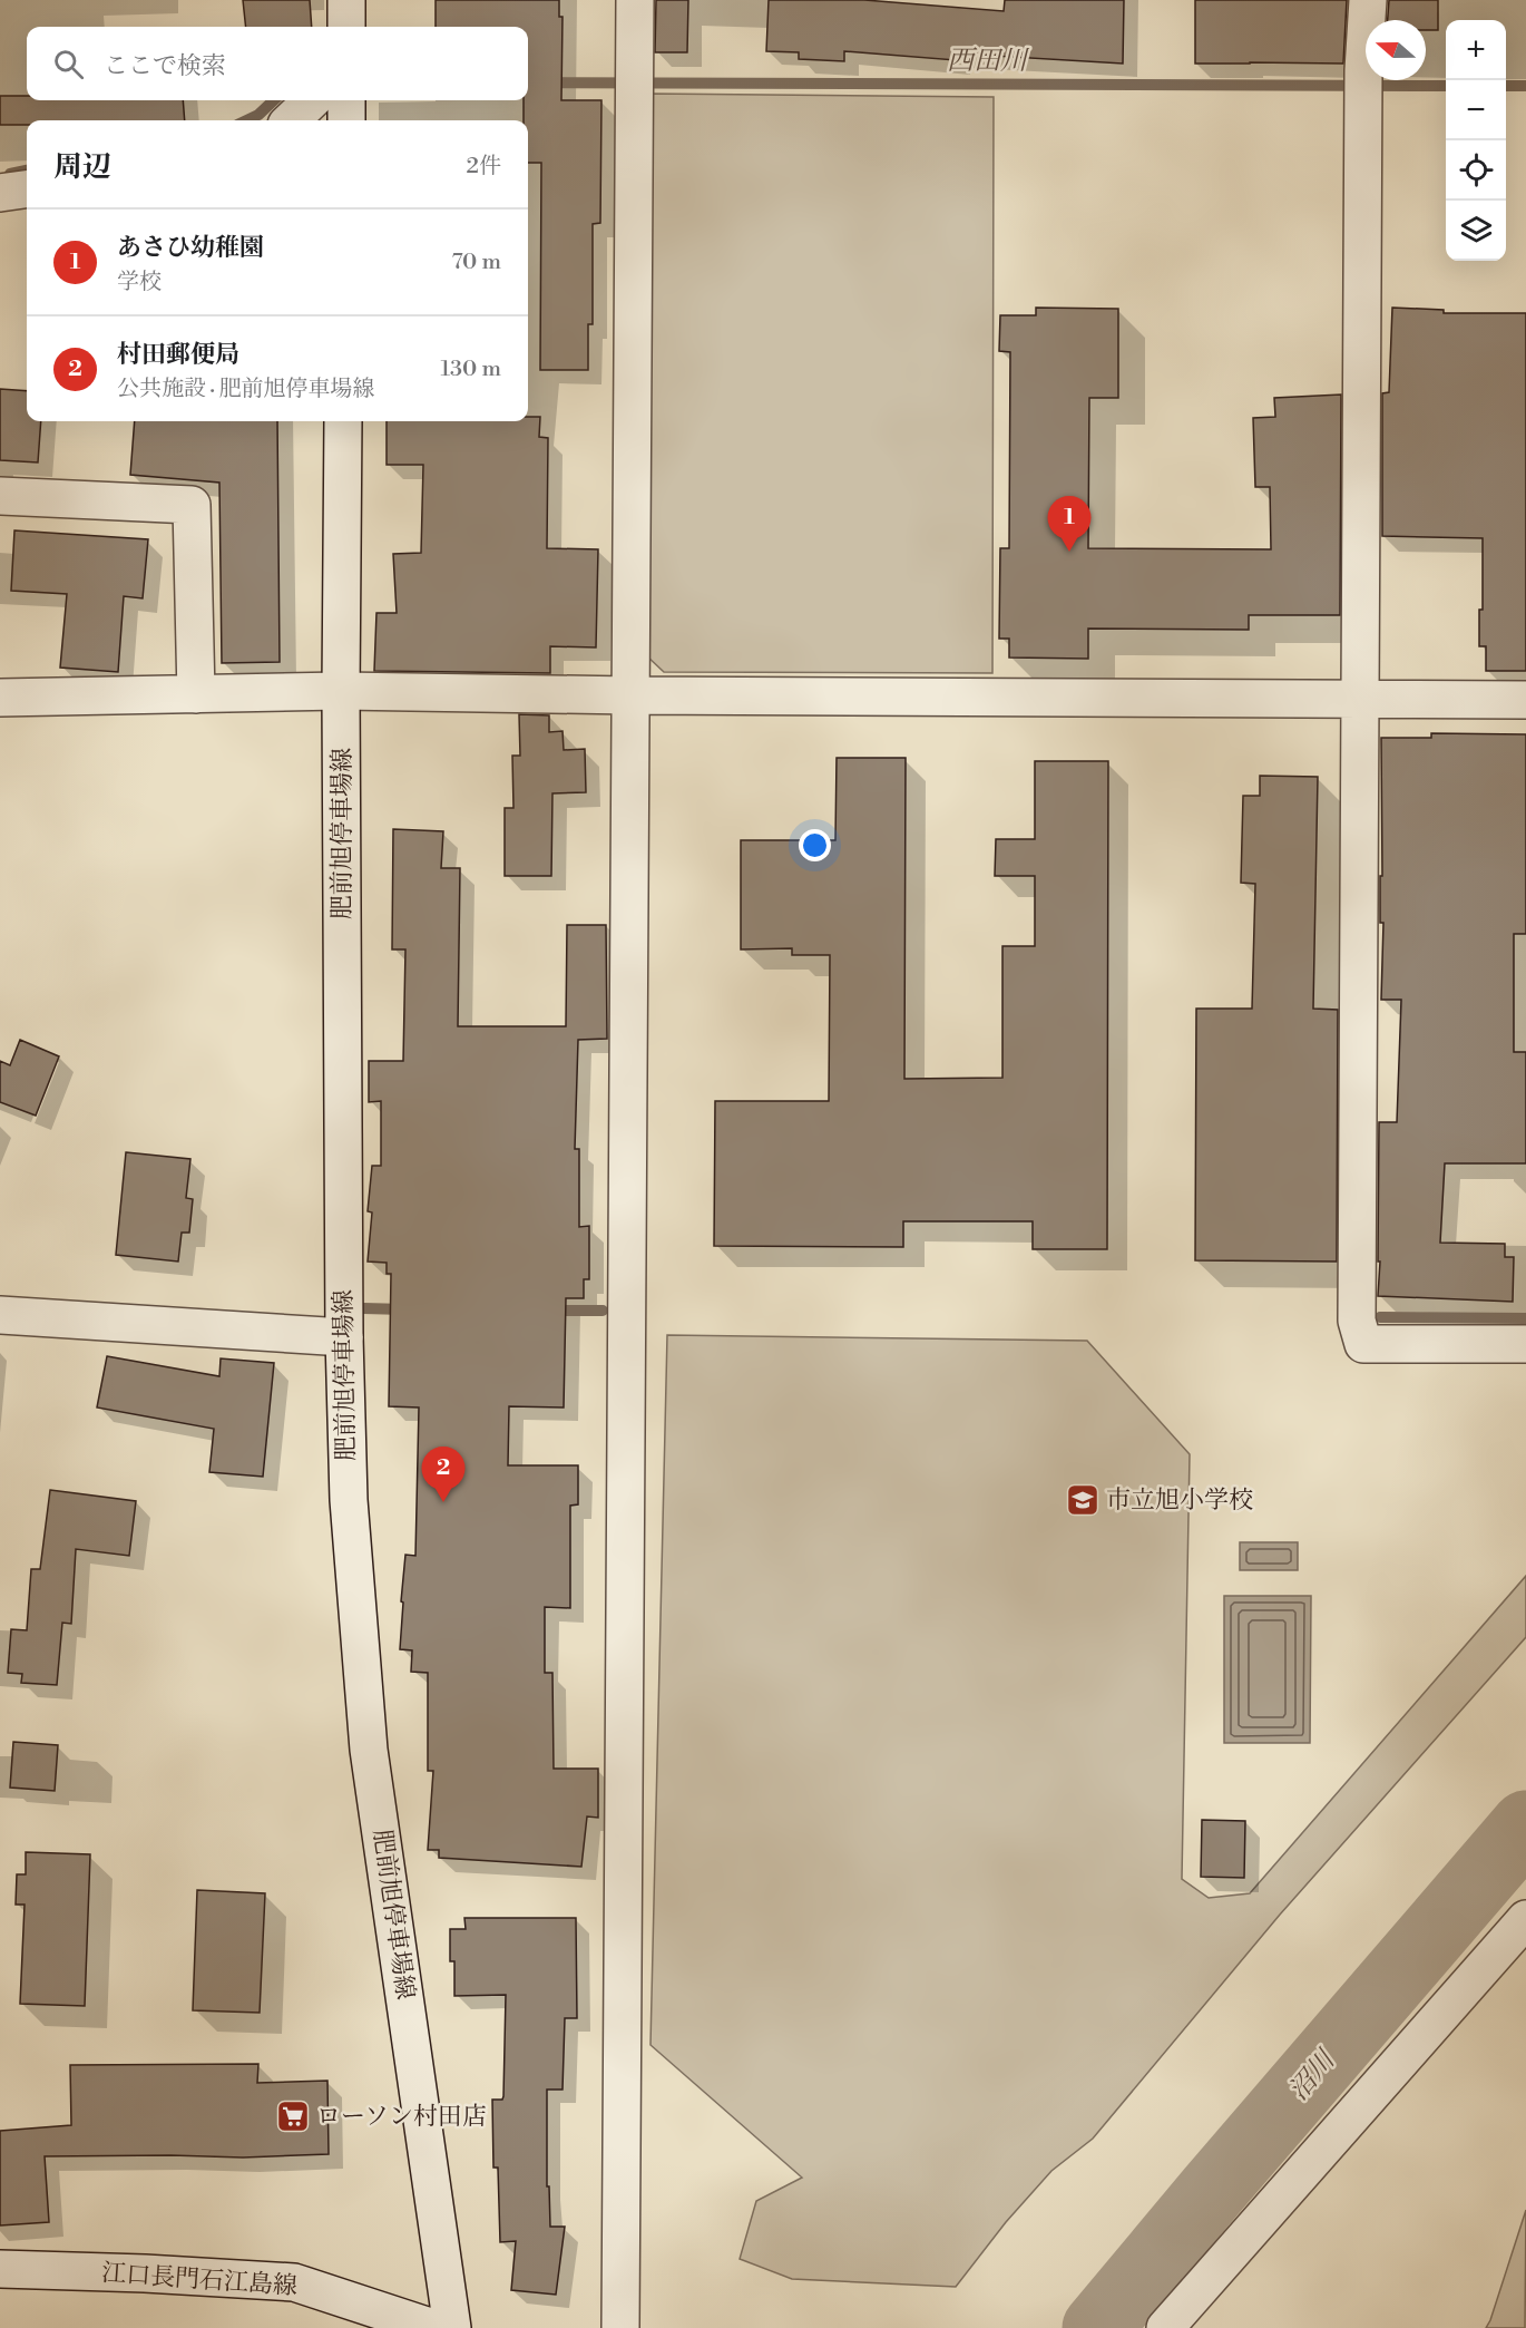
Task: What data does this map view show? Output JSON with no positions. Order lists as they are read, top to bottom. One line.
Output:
{"streets":{"street":["肥前旭停車場線","江口長門石江島線"]},"water":["西田川","沼川"],"places":{"school or university":["市立旭小学校"],"supermarket":["ローソン村田店"]},"north":"left","page":{"map_buttons":["+","−"],"search":"ここで検索","heading":["周辺","2件"],"list":[{"mark":"1","name":"あさひ幼稚園","note":"学校","value":"70 m"},{"mark":"2","name":"村田郵便局","note":"公共施設 · 肥前旭停車場線","value":"130 m"}],"pins":["1","2"]}}
